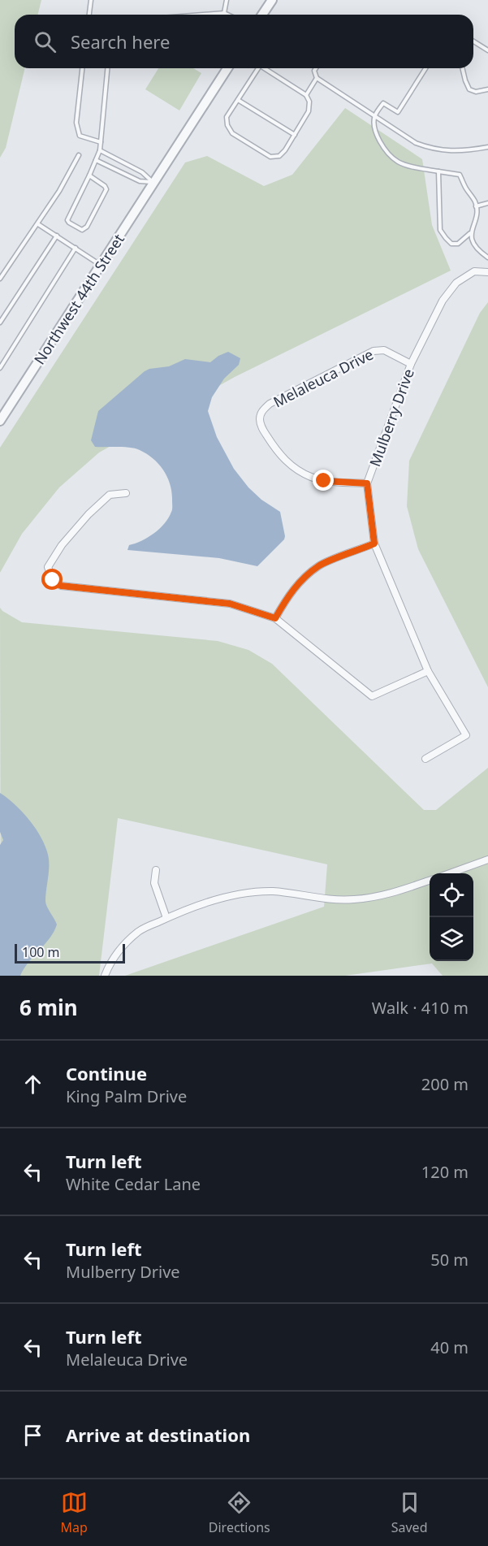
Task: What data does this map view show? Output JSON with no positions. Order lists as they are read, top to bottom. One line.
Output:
{"streets":{"street":["Northwest 44th Street","Melaleuca Drive","Mulberry Drive"]},"crossings":[["Melaleuca Drive","Mulberry Drive"]],"scale_bar":"100 m","page":{"search":"Search here","scale":"100 m","heading":["6 min","Walk · 410 m"],"list":[["Continue","King Palm Drive","200 m"],["Turn left","White Cedar Lane","120 m"],["Turn left","Mulberry Drive","50 m"],["Turn left","Melaleuca Drive","40 m"],"Arrive at destination"],"nav":["Map","Directions","Saved"]}}
